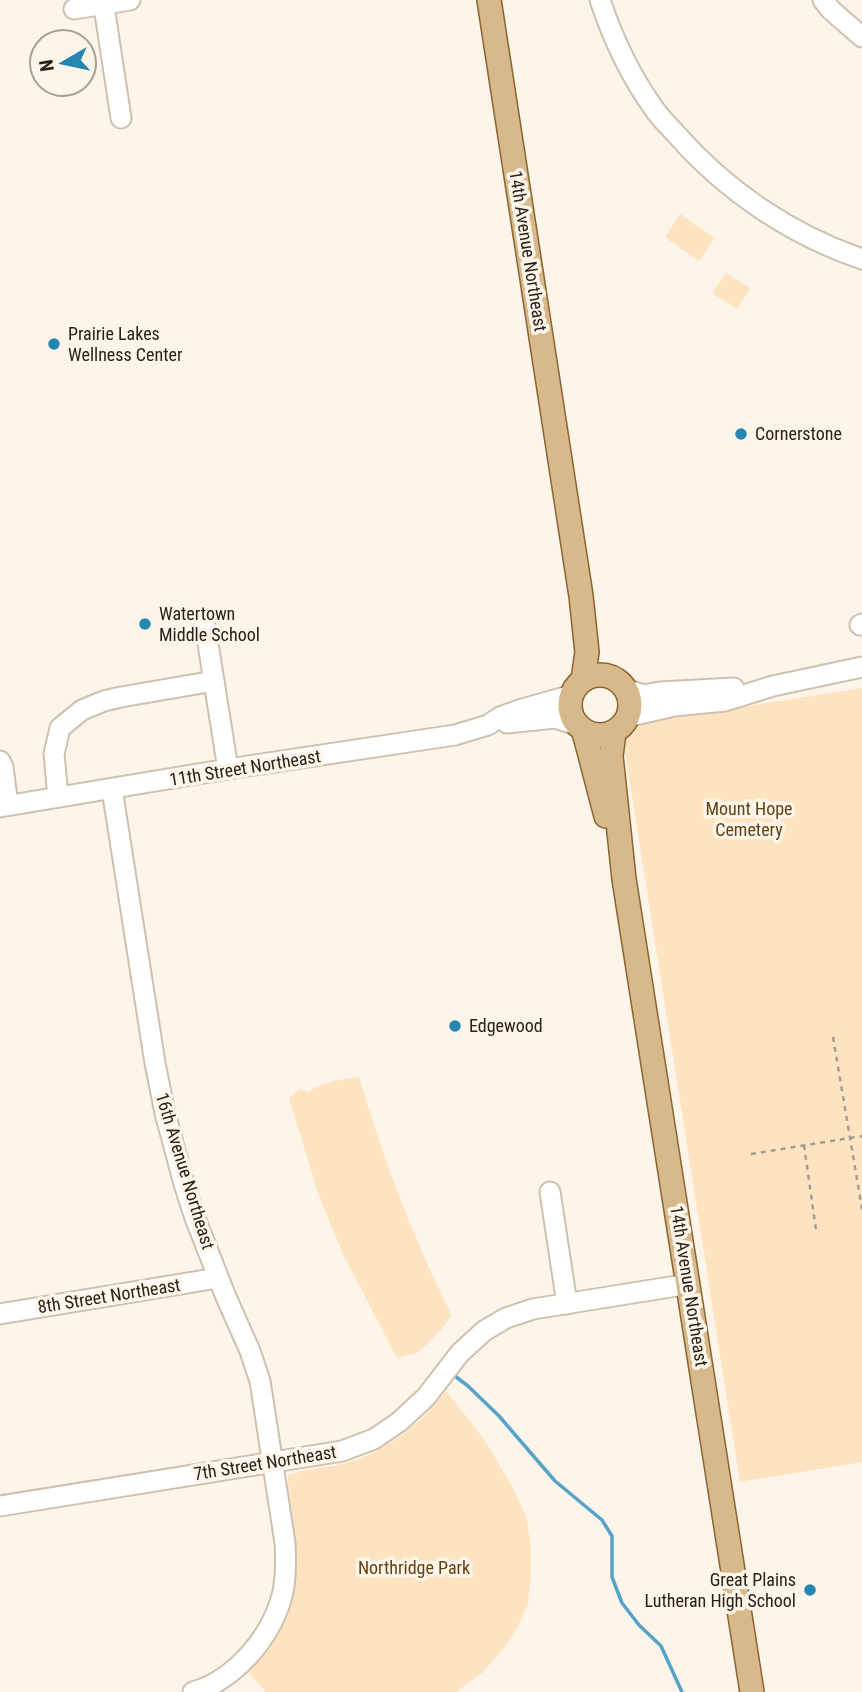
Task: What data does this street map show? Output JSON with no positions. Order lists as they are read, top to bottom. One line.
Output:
{"streets":{"main road":["14th Avenue Northeast"],"street":["11th Street Northeast","16th Avenue Northeast","8th Street Northeast","7th Street Northeast"]},"crossings":[["14th Avenue Northeast","11th Street Northeast"],["14th Avenue Northeast","7th Street Northeast"],["11th Street Northeast","16th Avenue Northeast"],["16th Avenue Northeast","8th Street Northeast"],["16th Avenue Northeast","7th Street Northeast"]],"parks":["Mount Hope Cemetery","Northridge Park"],"places":["Prairie Lakes Wellness Center","Cornerstone","Watertown Middle School","Edgewood","Great Plains Lutheran High School"],"north":"left"}
